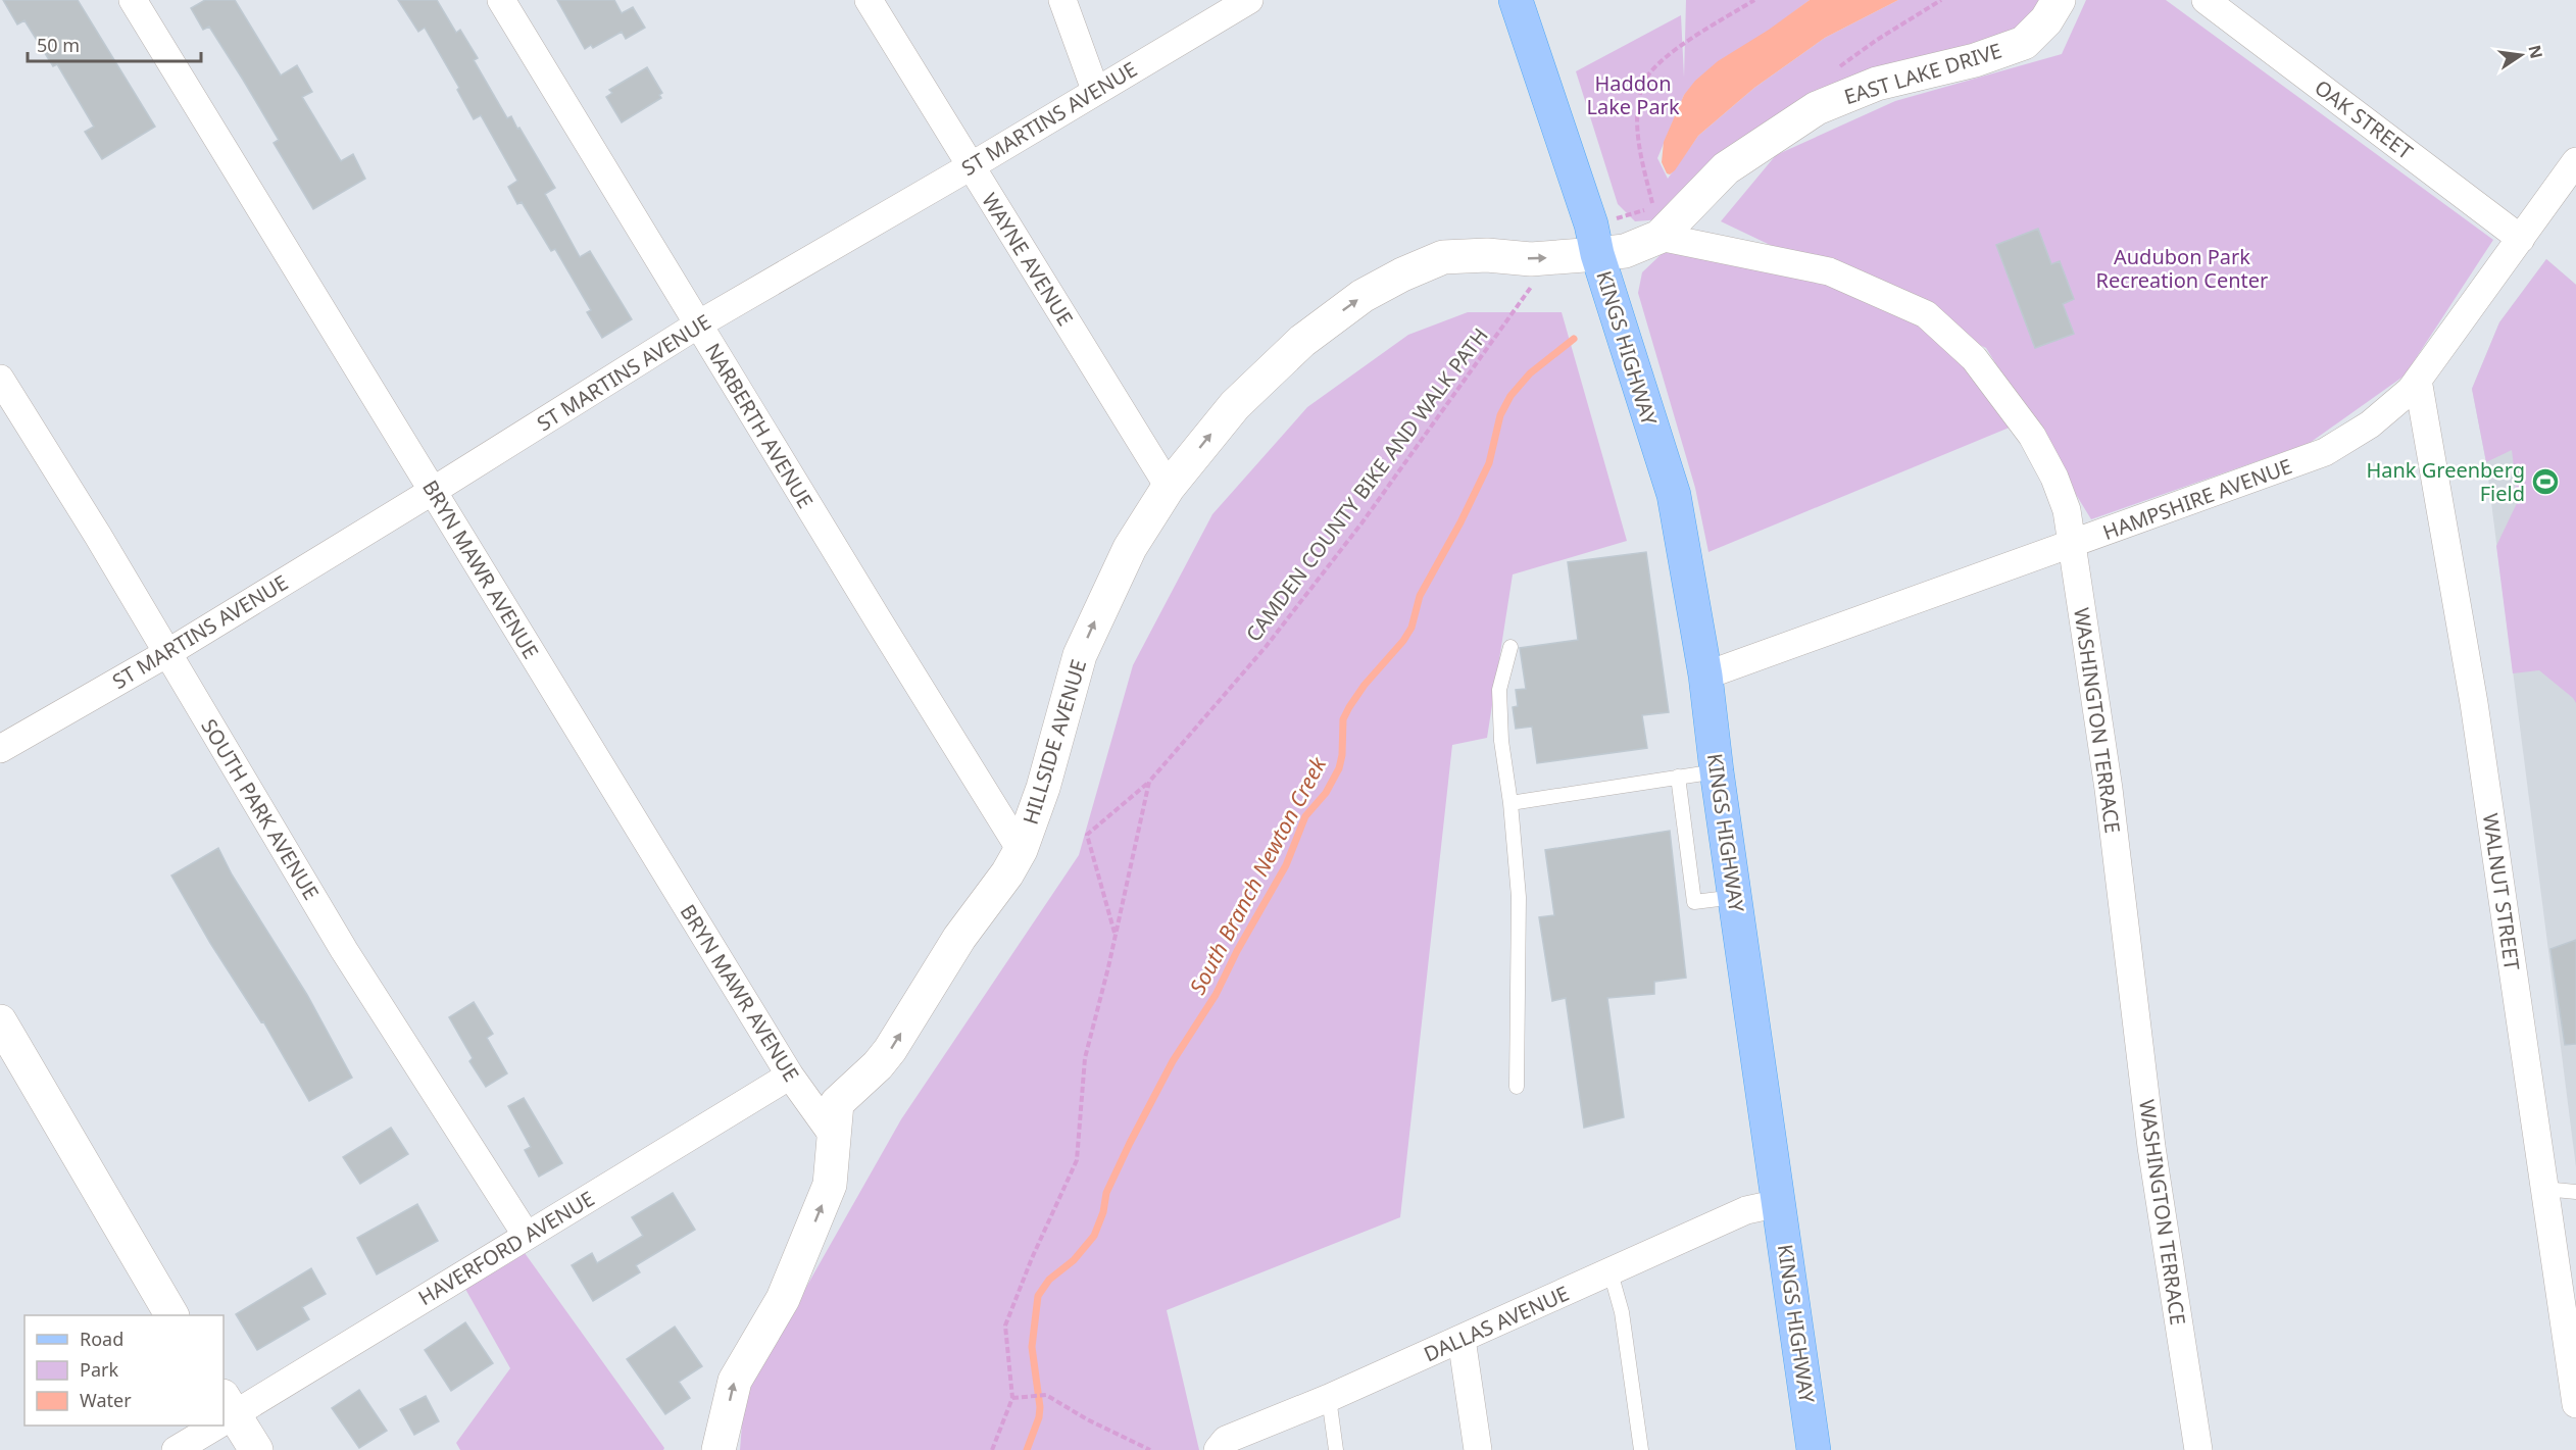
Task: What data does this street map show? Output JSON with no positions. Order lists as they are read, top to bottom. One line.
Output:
{"streets":{"main road":["KINGS HIGHWAY"],"street":["EAST LAKE DRIVE","ST MARTINS AVENUE","OAK STREET","WAYNE AVENUE","NARBERTH AVENUE","HAMPSHIRE AVENUE","BRYN MAWR AVENUE","WASHINGTON TERRACE","HILLSIDE AVENUE","SOUTH PARK AVENUE","WALNUT STREET","HAVERFORD AVENUE","DALLAS AVENUE"],"path":["CAMDEN COUNTY BIKE AND WALK PATH"]},"crossings":[["EAST LAKE DRIVE","KINGS HIGHWAY"],["EAST LAKE DRIVE","WASHINGTON TERRACE"],["EAST LAKE DRIVE","HILLSIDE AVENUE"],["ST MARTINS AVENUE","WAYNE AVENUE"],["ST MARTINS AVENUE","NARBERTH AVENUE"],["ST MARTINS AVENUE","BRYN MAWR AVENUE"],["ST MARTINS AVENUE","SOUTH PARK AVENUE"],["OAK STREET","HAMPSHIRE AVENUE"],["WAYNE AVENUE","HILLSIDE AVENUE"],["KINGS HIGHWAY","HAMPSHIRE AVENUE"],["KINGS HIGHWAY","HILLSIDE AVENUE"],["KINGS HIGHWAY","DALLAS AVENUE"],["NARBERTH AVENUE","HILLSIDE AVENUE"],["CAMDEN COUNTY BIKE AND WALK PATH","HILLSIDE AVENUE"],["HAMPSHIRE AVENUE","WASHINGTON TERRACE"],["HAMPSHIRE AVENUE","WALNUT STREET"],["BRYN MAWR AVENUE","HILLSIDE AVENUE"],["BRYN MAWR AVENUE","HAVERFORD AVENUE"],["SOUTH PARK AVENUE","HAVERFORD AVENUE"]],"one_way":["HILLSIDE AVENUE"],"water":["South Branch Newton Creek"],"parks":["Haddon Lake Park","Audubon Park Recreation Center"],"places":{"sports":["Hank Greenberg Field"]},"legend":["Road","Park","Water"],"scale_bar":"50 m","north":"right"}
